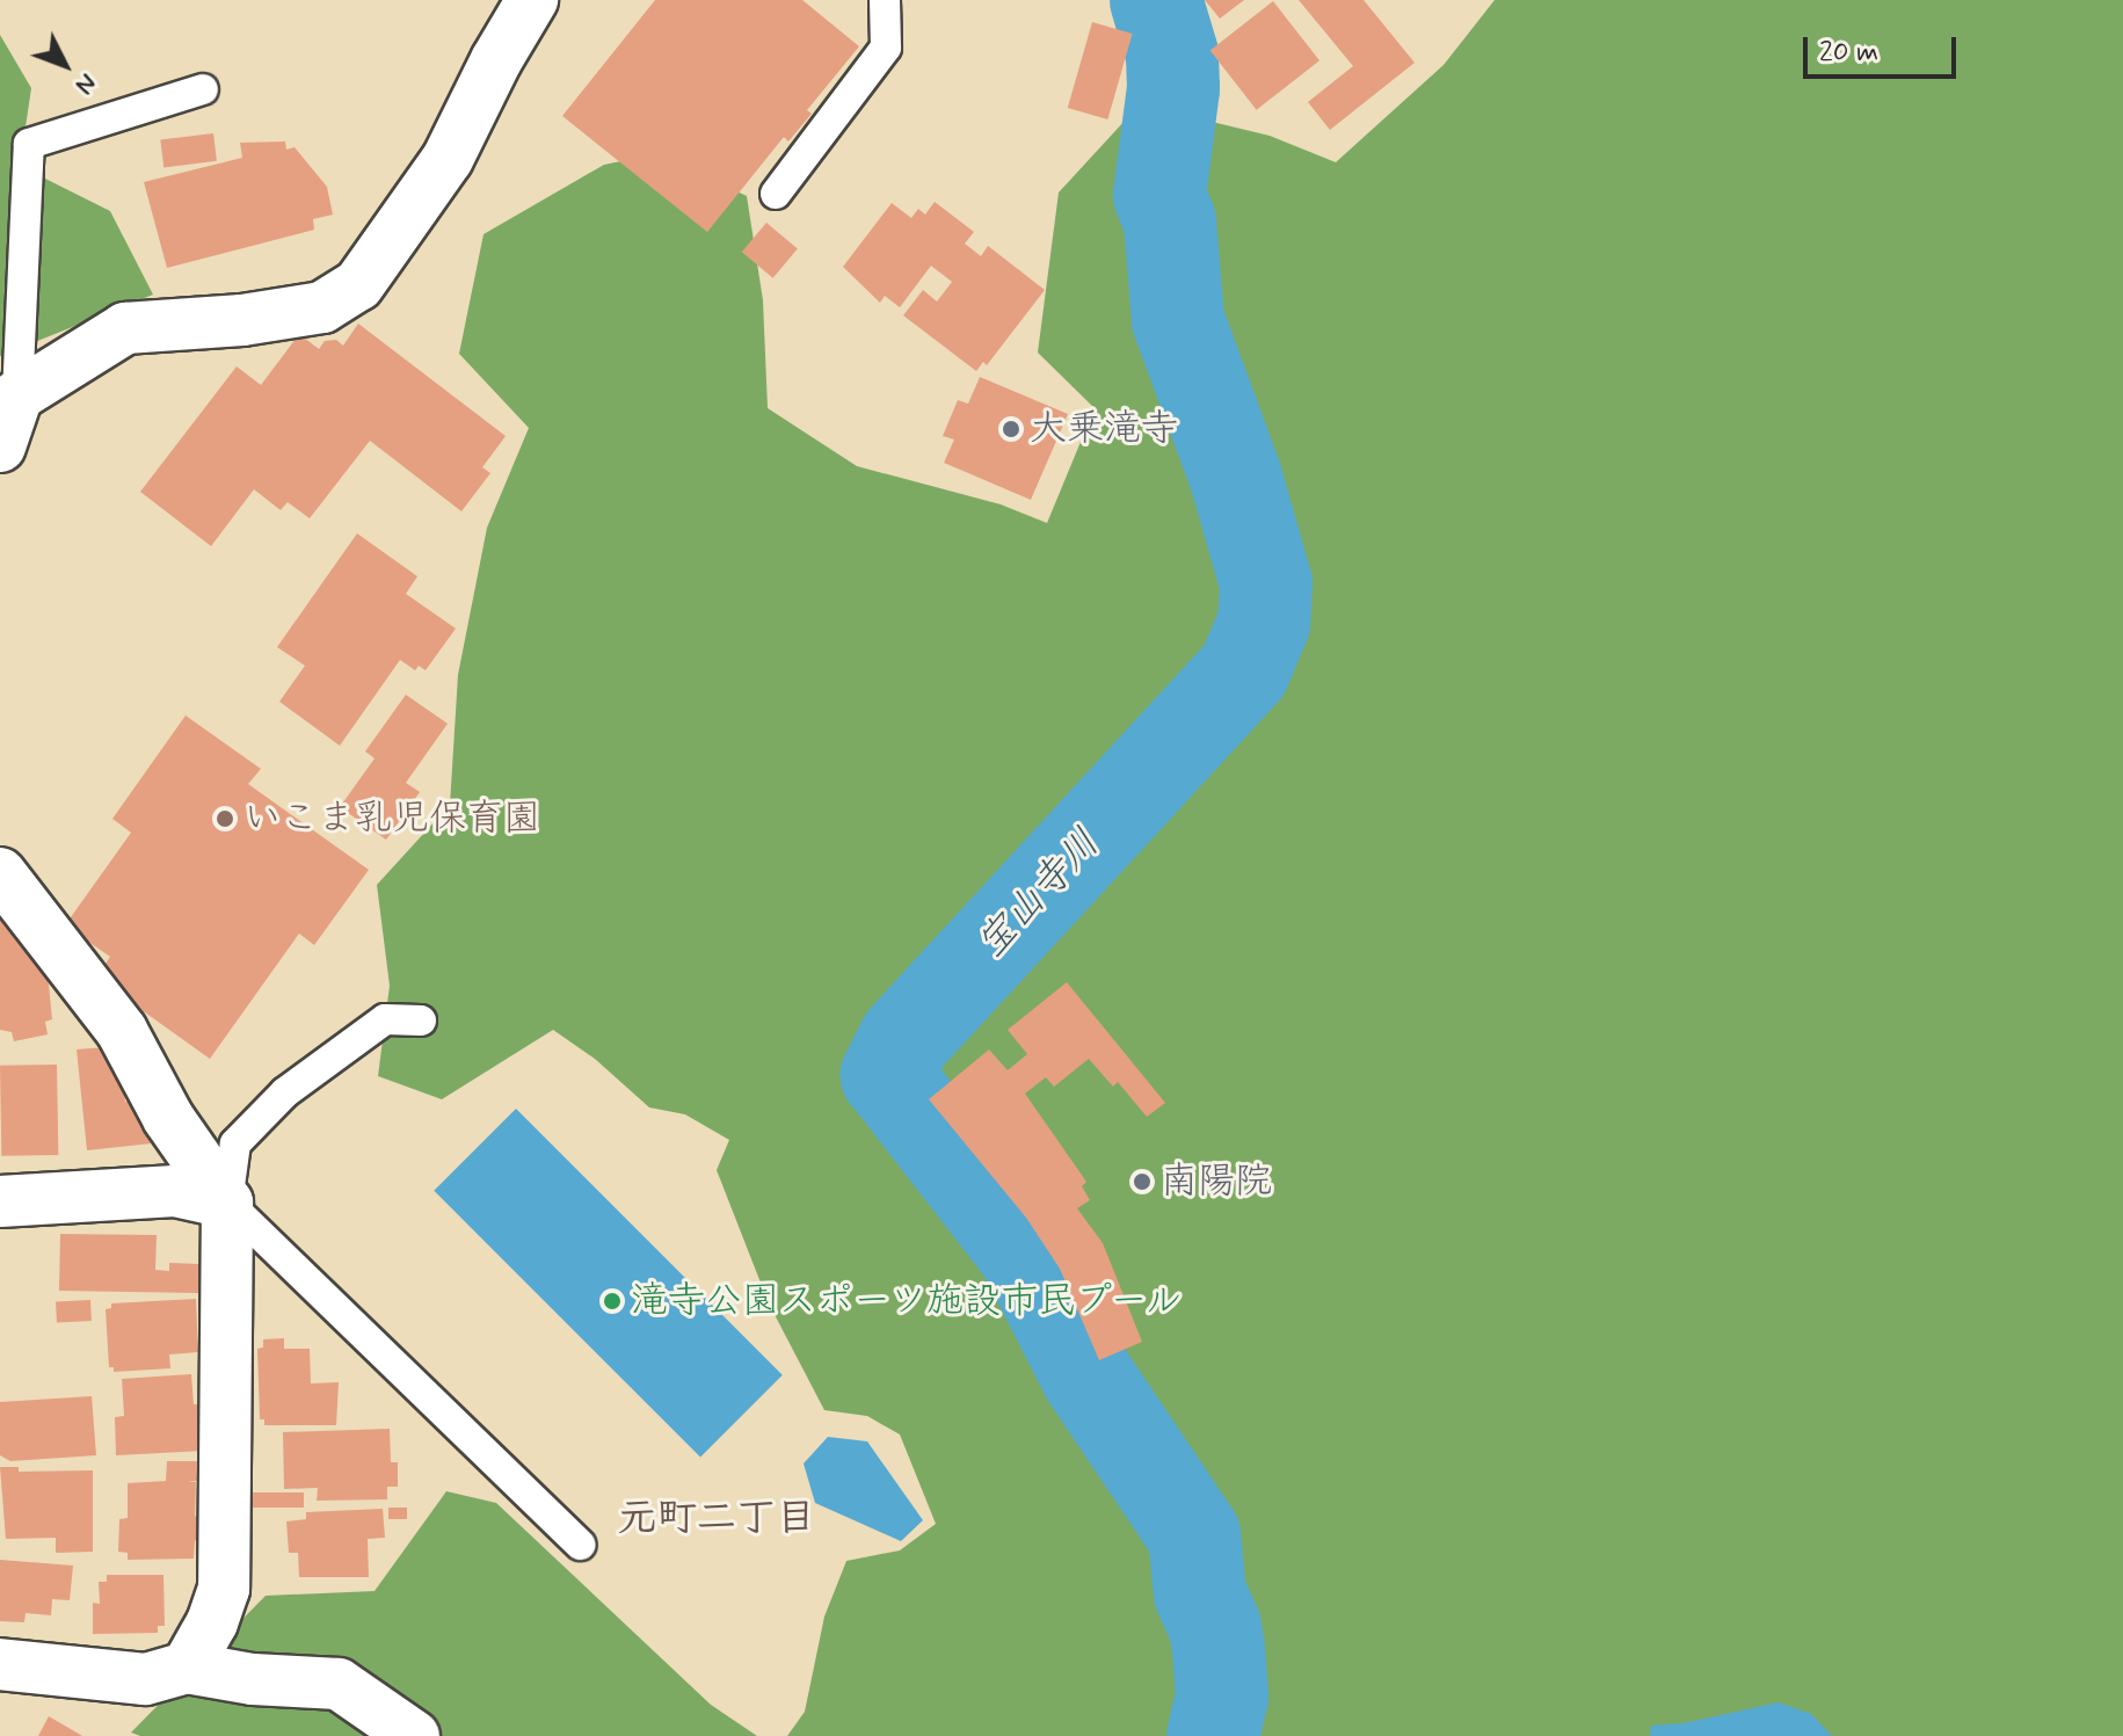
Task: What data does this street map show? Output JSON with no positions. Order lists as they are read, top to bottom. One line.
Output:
{"districts":["元町二丁目"],"water":["宝山寺川"],"places":["大乗滝寺","いこま乳児保育園","南陽院","滝寺公園スポーツ施設市民プール"],"scale_bar":"20 m","north":"bottom right"}
